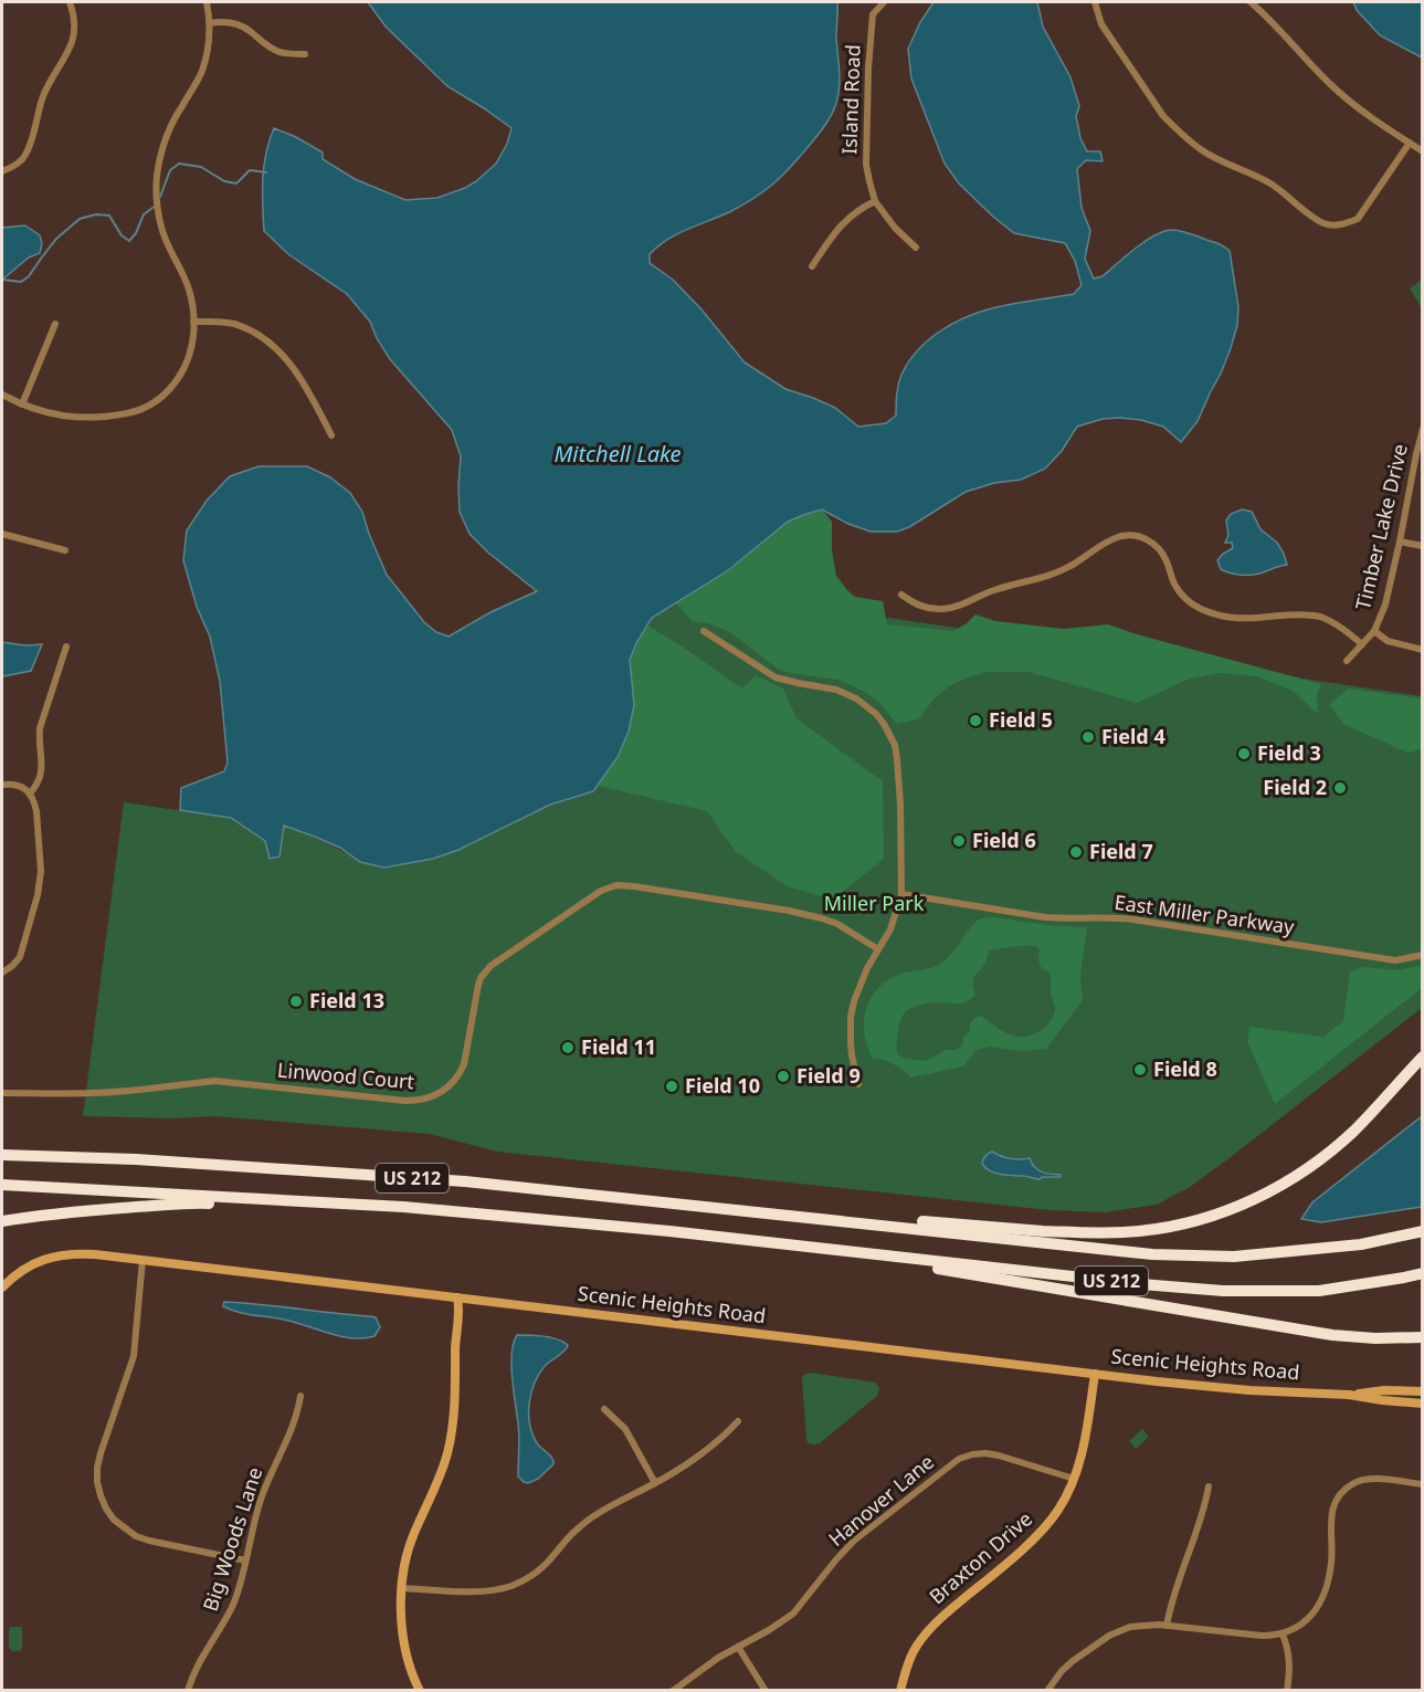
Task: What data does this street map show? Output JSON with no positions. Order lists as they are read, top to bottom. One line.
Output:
{"streets":{"highway":["US 212"],"street":["Island Road","Timber Lake Drive","East Miller Parkway","Linwood Court","Scenic Heights Road","Hanover Lane","Big Woods Lane","Braxton Drive"]},"crossings":[["Scenic Heights Road","Braxton Drive"],["Hanover Lane","Braxton Drive"]],"water":["Mitchell Lake"],"parks":["Miller Park"],"places":["Field 5","Field 4","Field 3","Field 2","Field 6","Field 7","Field 13","Field 11","Field 8","Field 9","Field 10"]}
